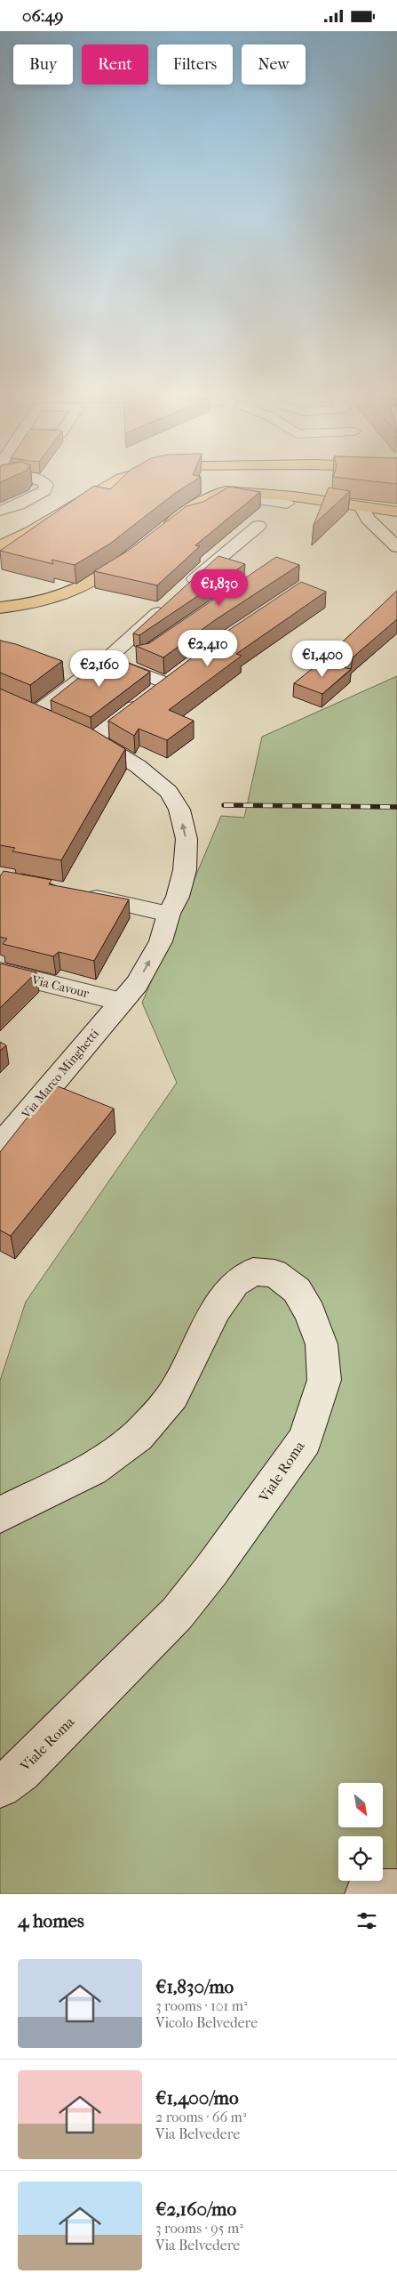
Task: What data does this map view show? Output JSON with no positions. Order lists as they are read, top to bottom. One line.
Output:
{"streets":{"street":["Via Cavour","Via Marco Minghetti","Viale Roma"]},"crossings":[["Via Cavour","Via Marco Minghetti"]],"one_way":["Via Marco Minghetti"],"north":"bottom right","page":{"status":"06:49","chip":["Buy","Rent","Filters","New"],"price":["€1,830","€2,410","€1,400","€2,160"],"heading":"4 homes","list":[{"name":"€1,830/mo","note":"3 rooms · 101 m² · Vicolo Belvedere"},{"name":"€1,400/mo","note":"2 rooms · 66 m² · Via Belvedere"},{"name":"€2,160/mo","note":"3 rooms · 95 m² · Via Belvedere"}]}}
